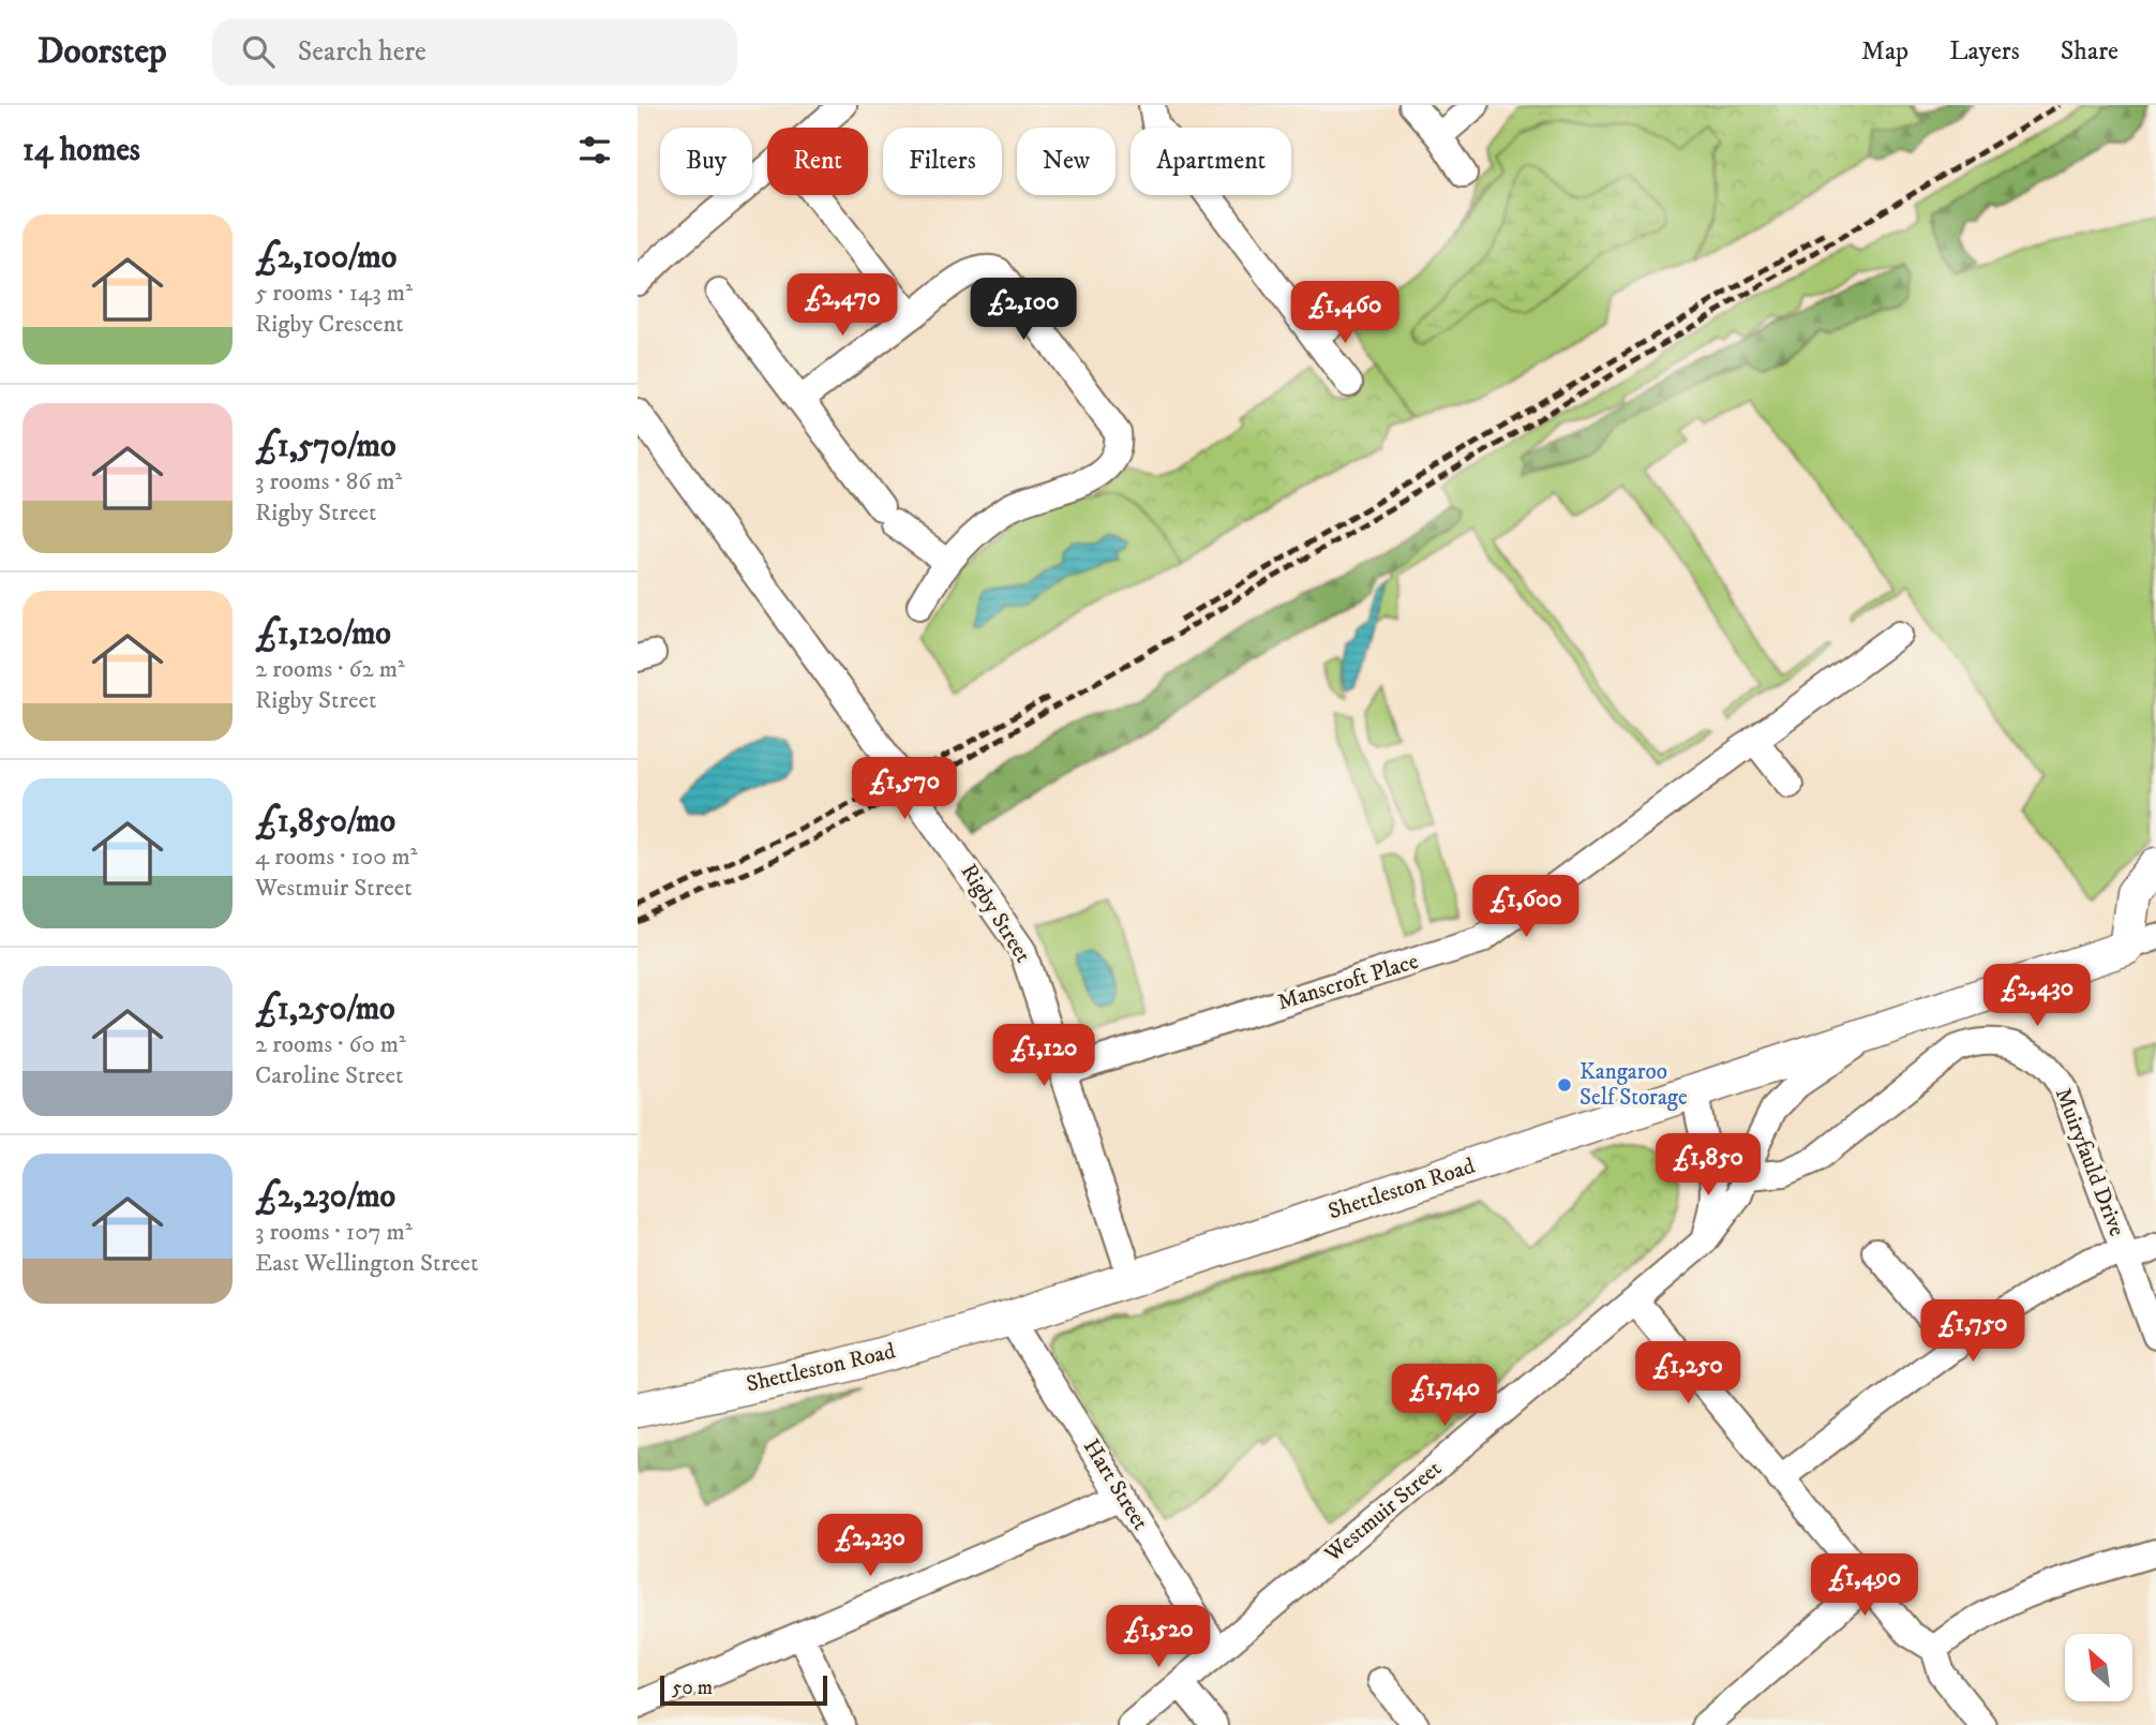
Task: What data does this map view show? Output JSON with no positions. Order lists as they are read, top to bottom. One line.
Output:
{"streets":{"main road":["Shettleston Road"],"street":["Rigby Street","Manscroft Place","Muiryfauld Drive","Hart Street","Westmuir Street"]},"crossings":[["Rigby Street","Manscroft Place"],["Rigby Street","Shettleston Road"],["Muiryfauld Drive","Westmuir Street"],["Shettleston Road","Hart Street"],["Shettleston Road","Westmuir Street"],["Hart Street","Westmuir Street"]],"places":["Kangaroo Self Storage"],"scale_bar":"50 m","north":"top left","page":{"header":"Doorstep","search":"Search here","nav":["Map","Layers","Share"],"heading":"14 homes","chip":["Buy","Rent","Filters","New","Apartment"],"list":[{"name":"£2,100/mo","note":"5 rooms · 143 m² · Rigby Crescent"},{"name":"£1,570/mo","note":"3 rooms · 86 m² · Rigby Street"},{"name":"£1,120/mo","note":"2 rooms · 62 m² · Rigby Street"},{"name":"£1,850/mo","note":"4 rooms · 100 m² · Westmuir Street"},{"name":"£1,250/mo","note":"2 rooms · 60 m² · Caroline Street"},{"name":"£2,230/mo","note":"3 rooms · 107 m² · East Wellington Street"}],"price":["£2,470","£2,100","£1,460","£1,570","£1,600","£2,430","£1,120","£1,850","£1,750","£1,250","£1,740","£2,230","£1,490","£1,520"],"scale":"50 m"}}
